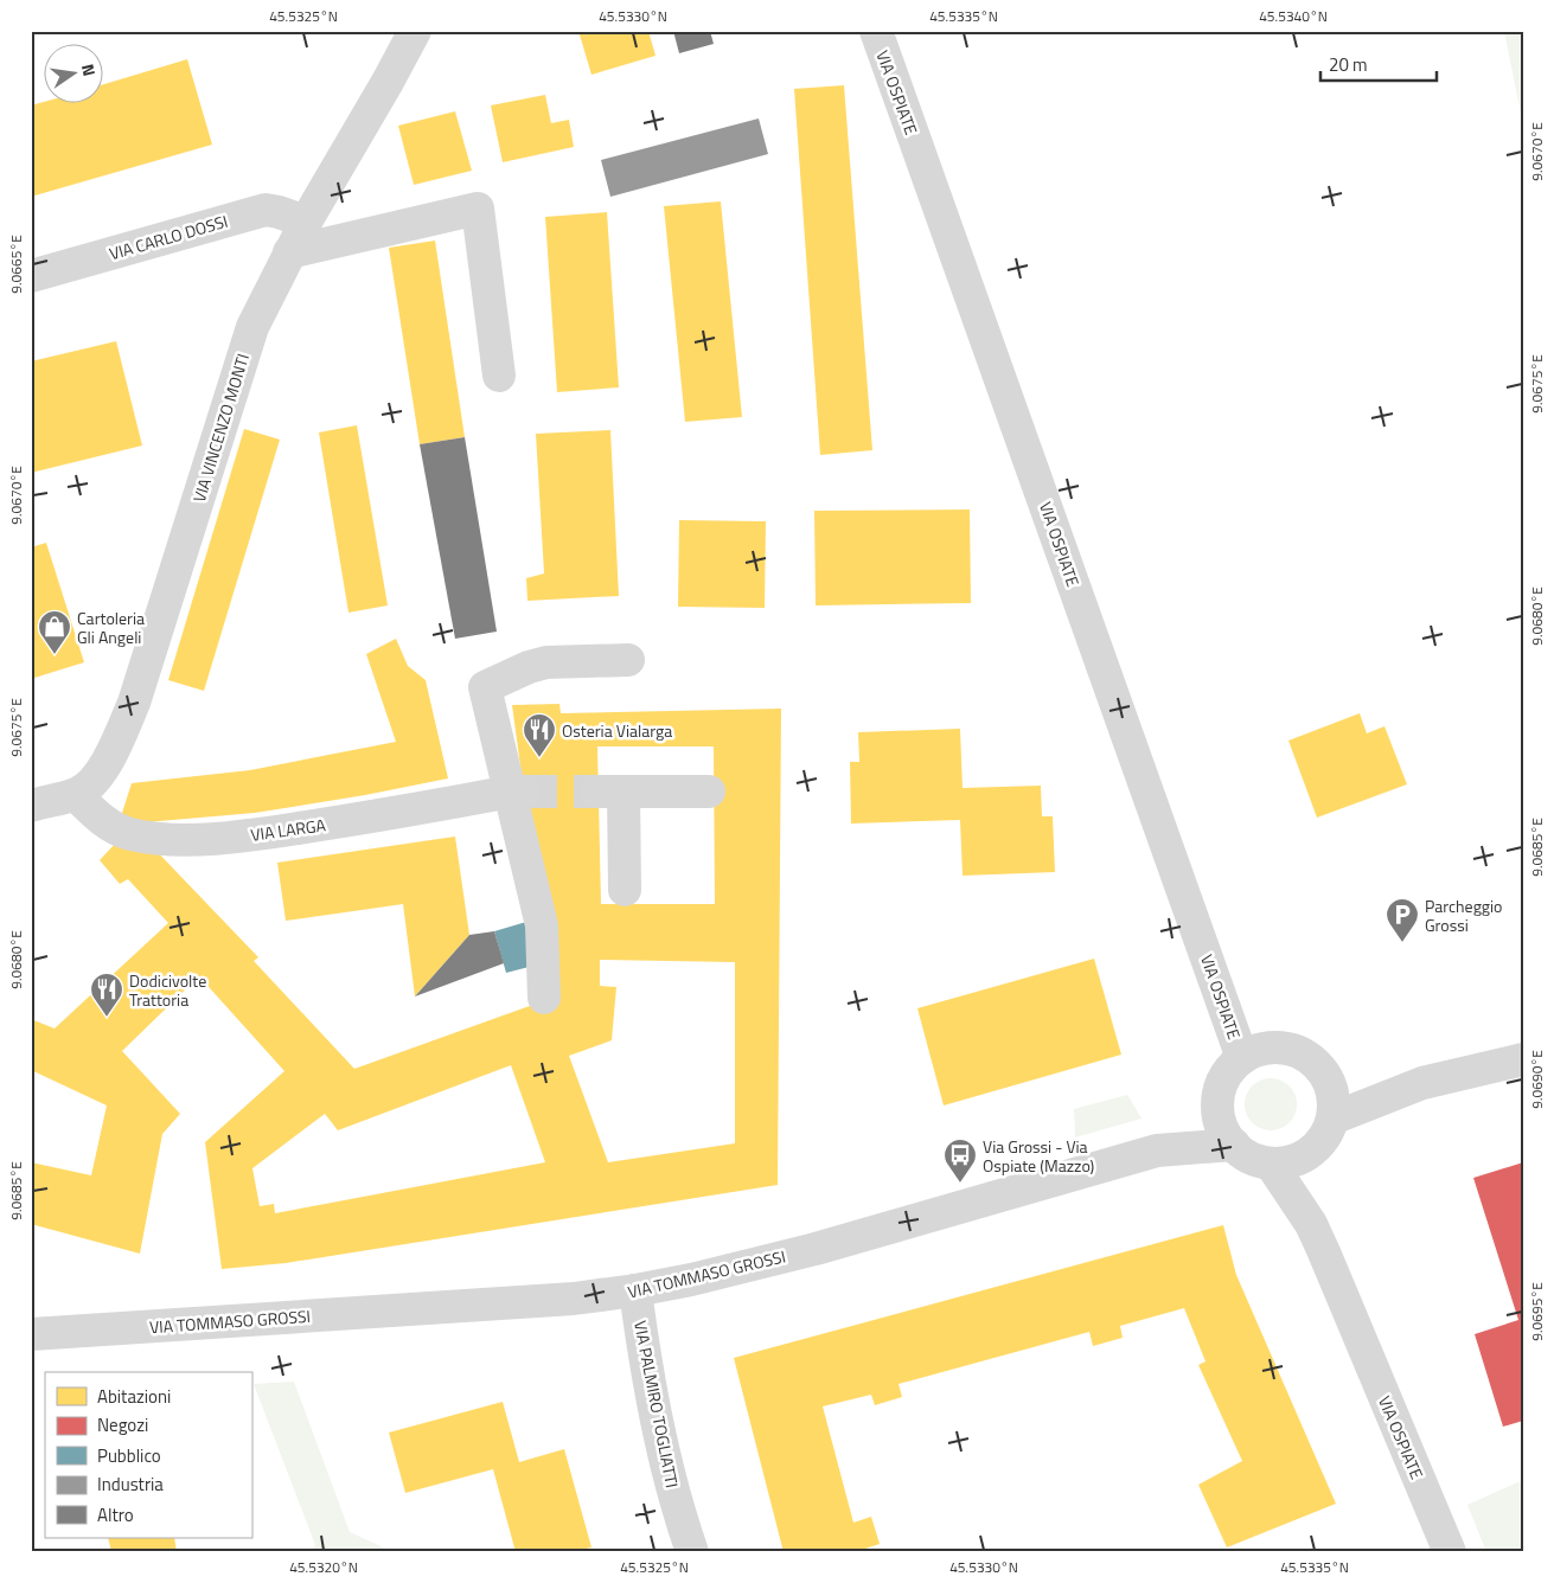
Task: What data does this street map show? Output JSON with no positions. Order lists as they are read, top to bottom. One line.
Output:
{"streets":{"street":["VIA OSPIATE","VIA CARLO DOSSI","VIA VINCENZO MONTI","VIA LARGA","VIA TOMMASO GROSSI","VIA PALMIRO TOGLIATTI"]},"crossings":[["VIA OSPIATE","VIA TOMMASO GROSSI"],["VIA CARLO DOSSI","VIA VINCENZO MONTI"],["VIA VINCENZO MONTI","VIA LARGA"],["VIA TOMMASO GROSSI","VIA PALMIRO TOGLIATTI"]],"places":{"shop":["Cartoleria Gli Angeli"],"restaurant":["Osteria Vialarga","Dodicivolte Trattoria"],"parking":["Parcheggio Grossi"],"bus stop":["Via Grossi - Via Ospiate (Mazzo)"]},"legend":["Abitazioni","Negozi","Pubblico","Industria","Altro"],"scale_bar":"20 m","north":"right","coordinates":["45.5325°N","45.5330°N","45.5335°N","45.5340°N","9.0670°E","9.0665°E","9.0675°E","9.0680°E","9.0685°E","9.0690°E","9.0695°E","45.5320°N"]}
